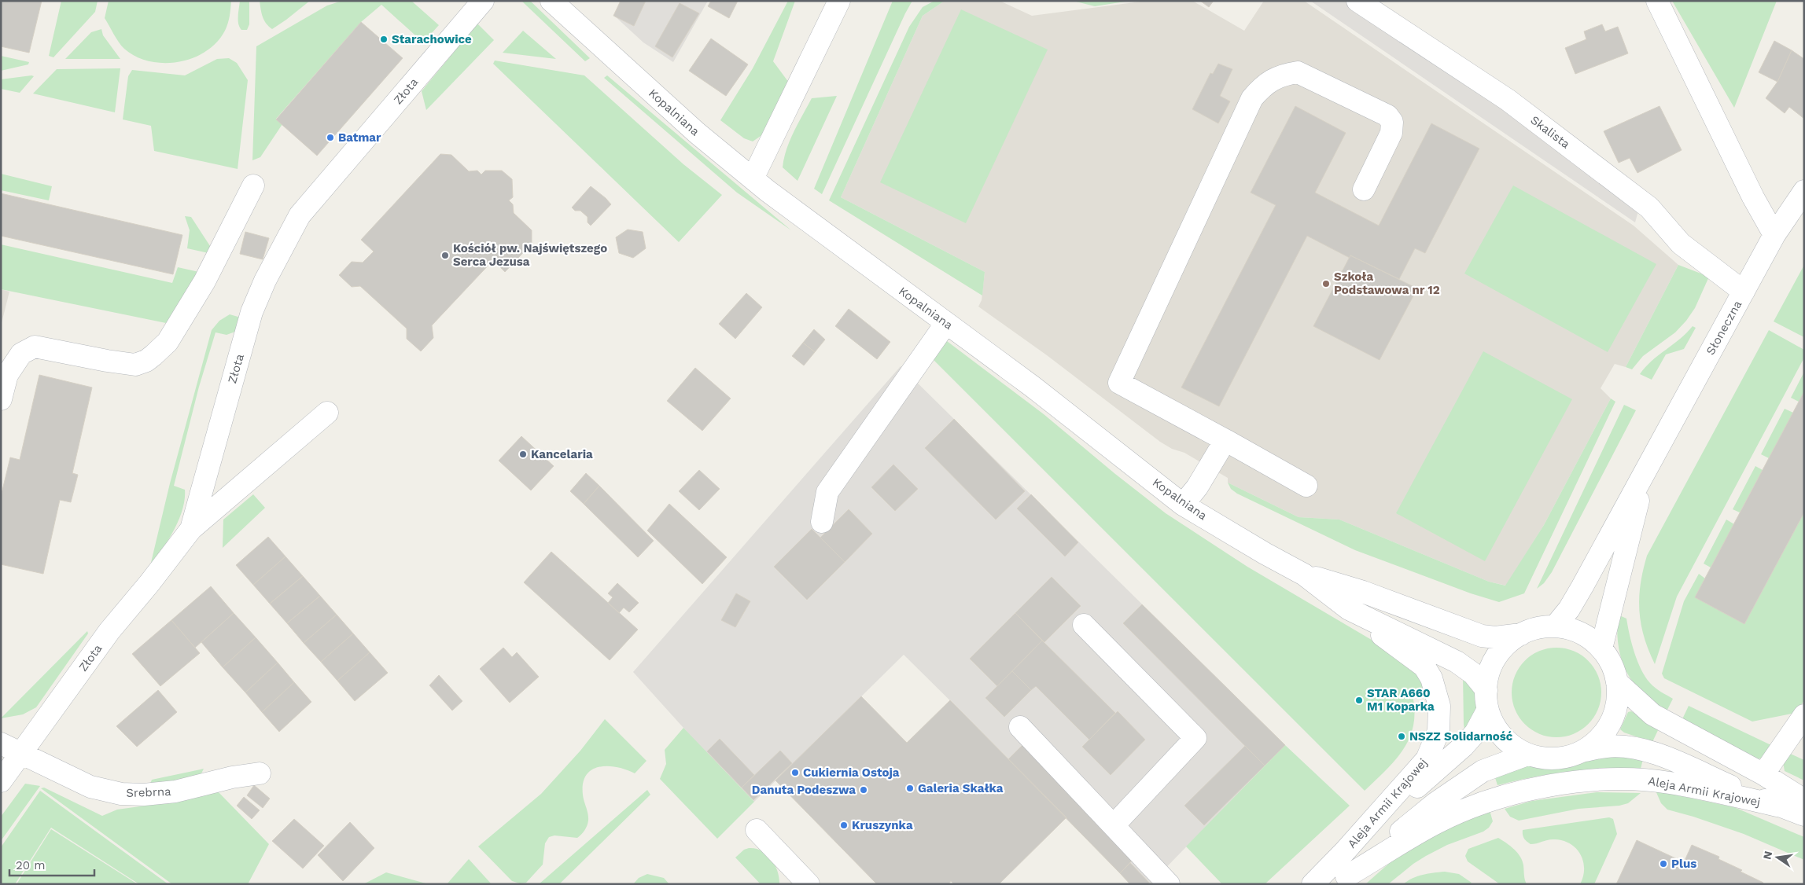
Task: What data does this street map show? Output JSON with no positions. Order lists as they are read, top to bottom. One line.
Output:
{"streets":{"street":["Złota","Kopalniana","Skalista","Słoneczna","Aleja Armii Krajowej","Srebrna"]},"crossings":[["Złota","Srebrna"],["Kopalniana","Słoneczna"],["Kopalniana","Aleja Armii Krajowej"],["Skalista","Słoneczna"],["Słoneczna","Aleja Armii Krajowej"]],"places":["Starachowice","Batmar","Kościół pw. Najświętszego Serca Jezusa","Szkoła Podstawowa nr 12","Kancelaria","STAR A660 M1 Koparka","NSZZ Solidarność","Cukiernia Ostoja","Galeria Skałka","Danuta Podeszwa","Kruszynka","Plus"],"scale_bar":"20 m","north":"left"}
